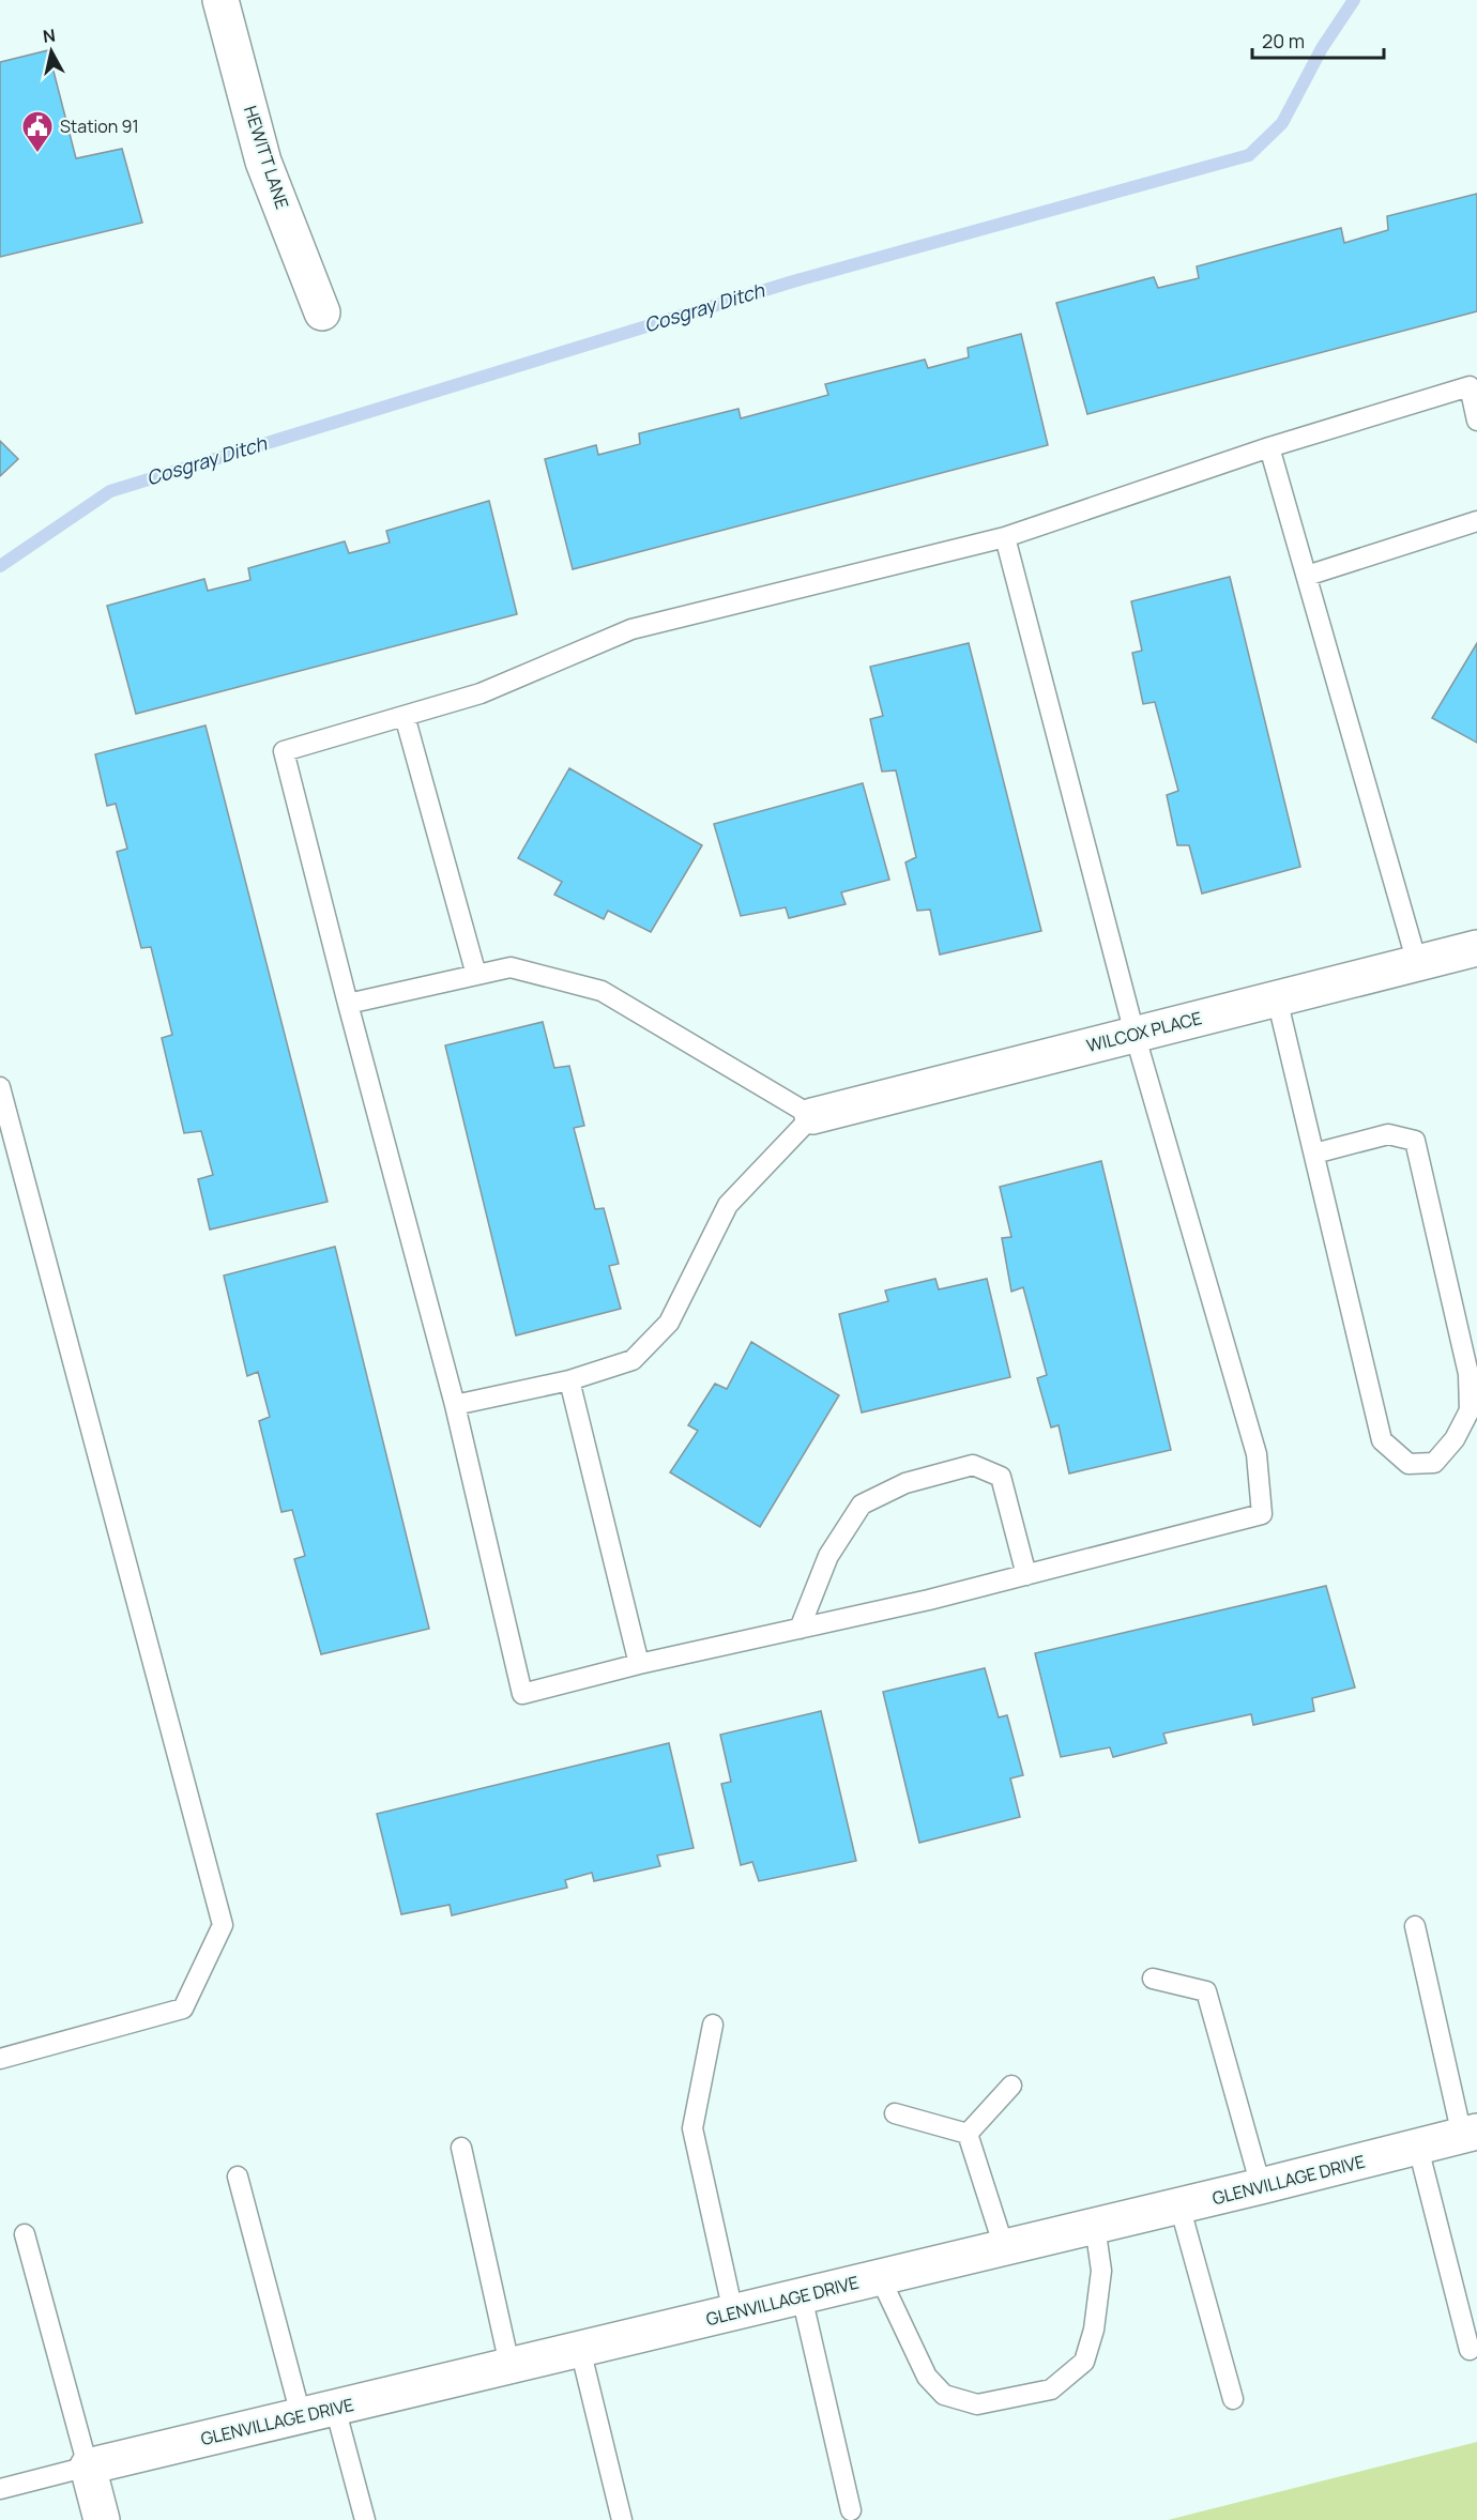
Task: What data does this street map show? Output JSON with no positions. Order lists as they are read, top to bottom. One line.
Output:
{"streets":{"street":["HEWITT LANE","WILCOX PLACE","GLENVILLAGE DRIVE"]},"water":["Cosgray Ditch"],"places":{"public building":["Station 91"]},"scale_bar":"20 m","north":"top"}
